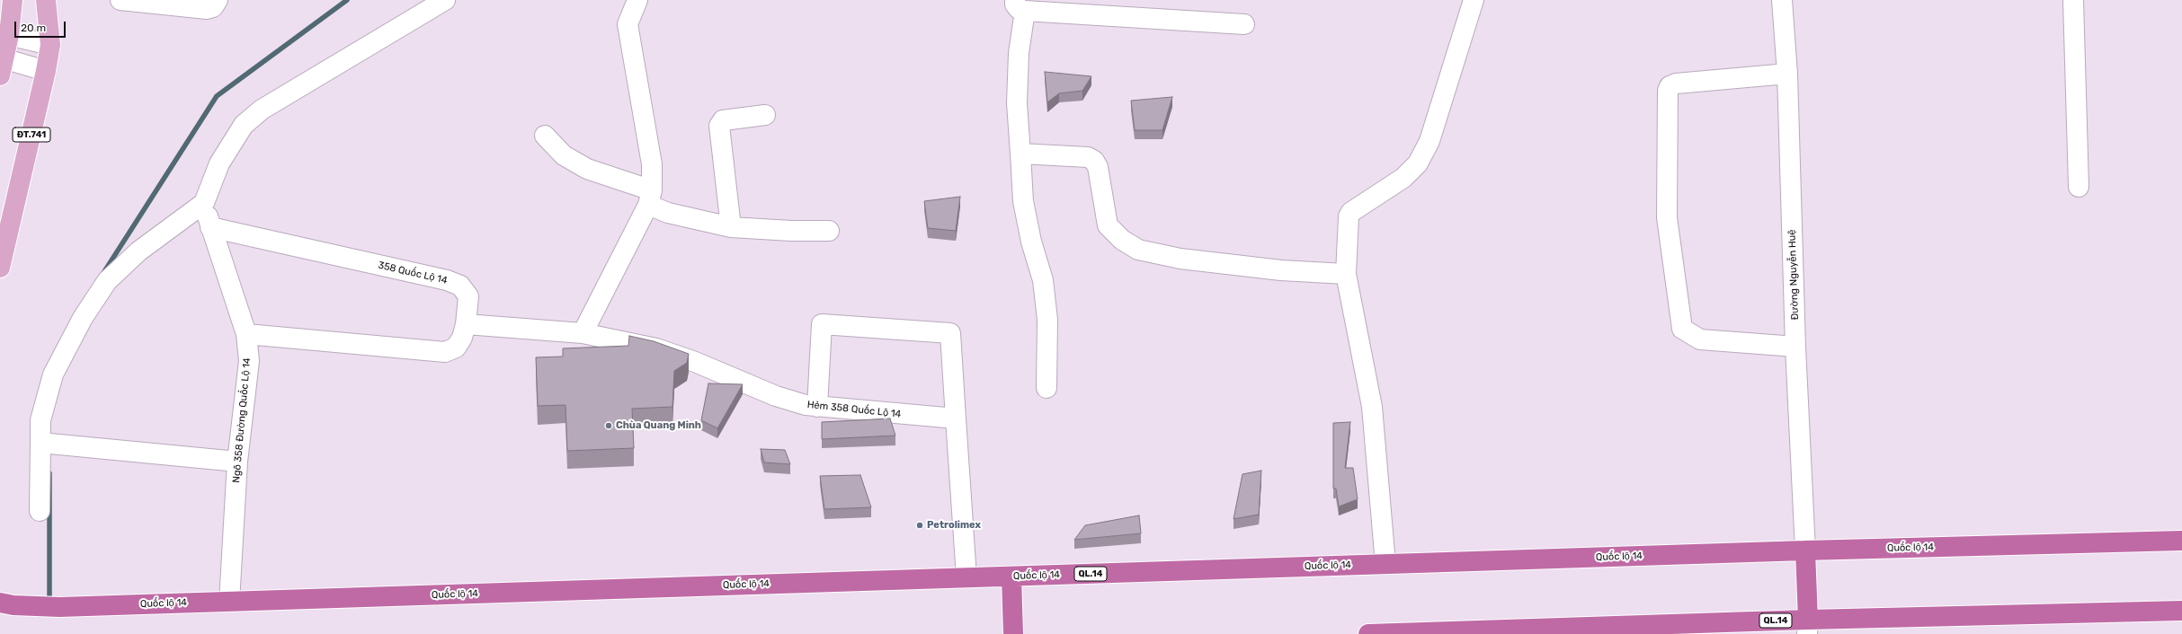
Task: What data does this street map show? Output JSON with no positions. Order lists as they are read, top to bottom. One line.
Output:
{"streets":{"highway":["Quốc lộ 14","QL.14"],"main road":["ĐT.741"],"street":["358 Quốc Lộ 14","Đường Nguyễn Huệ","Hẻm 358 Quốc Lộ 14","Ngõ 358 Đường Quốc Lộ 14"]},"crossings":[["358 Quốc Lộ 14","Ngõ 358 Đường Quốc Lộ 14"],["Đường Nguyễn Huệ","Quốc lộ 14"],["Ngõ 358 Đường Quốc Lộ 14","Quốc lộ 14"]],"places":["Chùa Quang Minh","Petrolimex"],"scale_bar":"20 m"}
